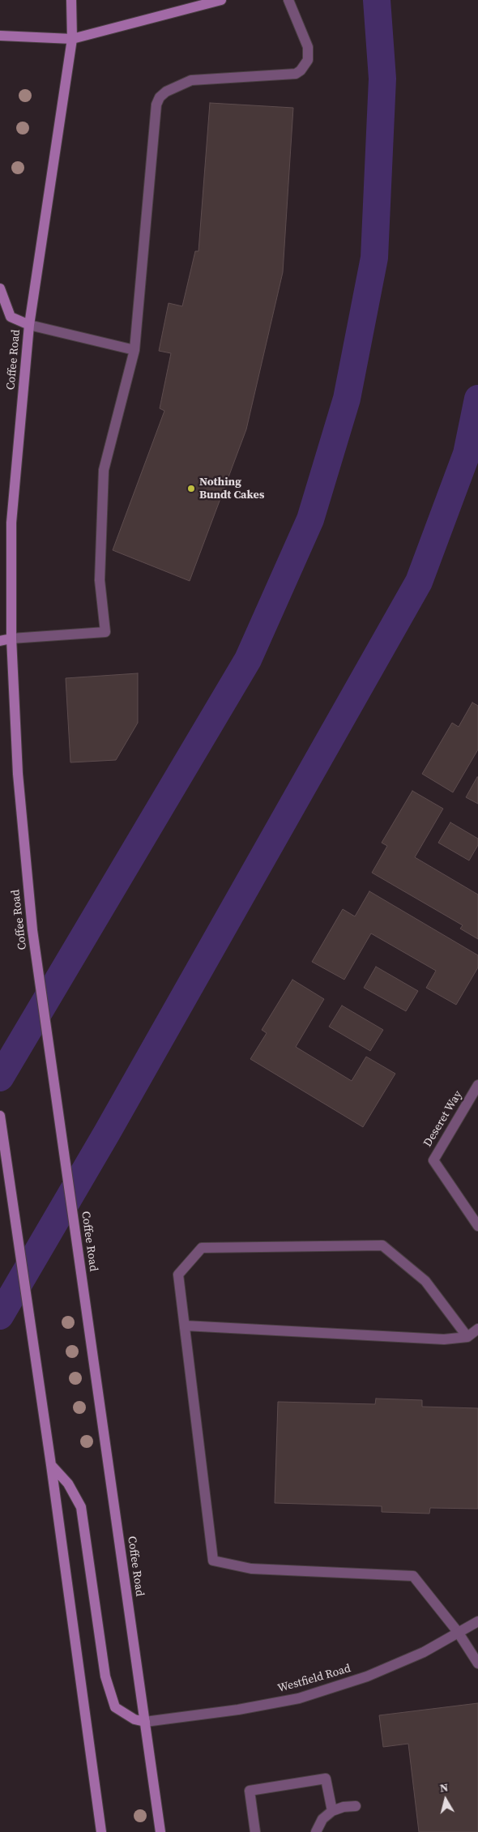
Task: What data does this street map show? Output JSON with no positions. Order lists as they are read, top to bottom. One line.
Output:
{"streets":{"main road":["Coffee Road"],"street":["Deseret Way","Westfield Road"]},"crossings":[["Coffee Road","Westfield Road"]],"places":["Nothing Bundt Cakes"],"north":"top"}
